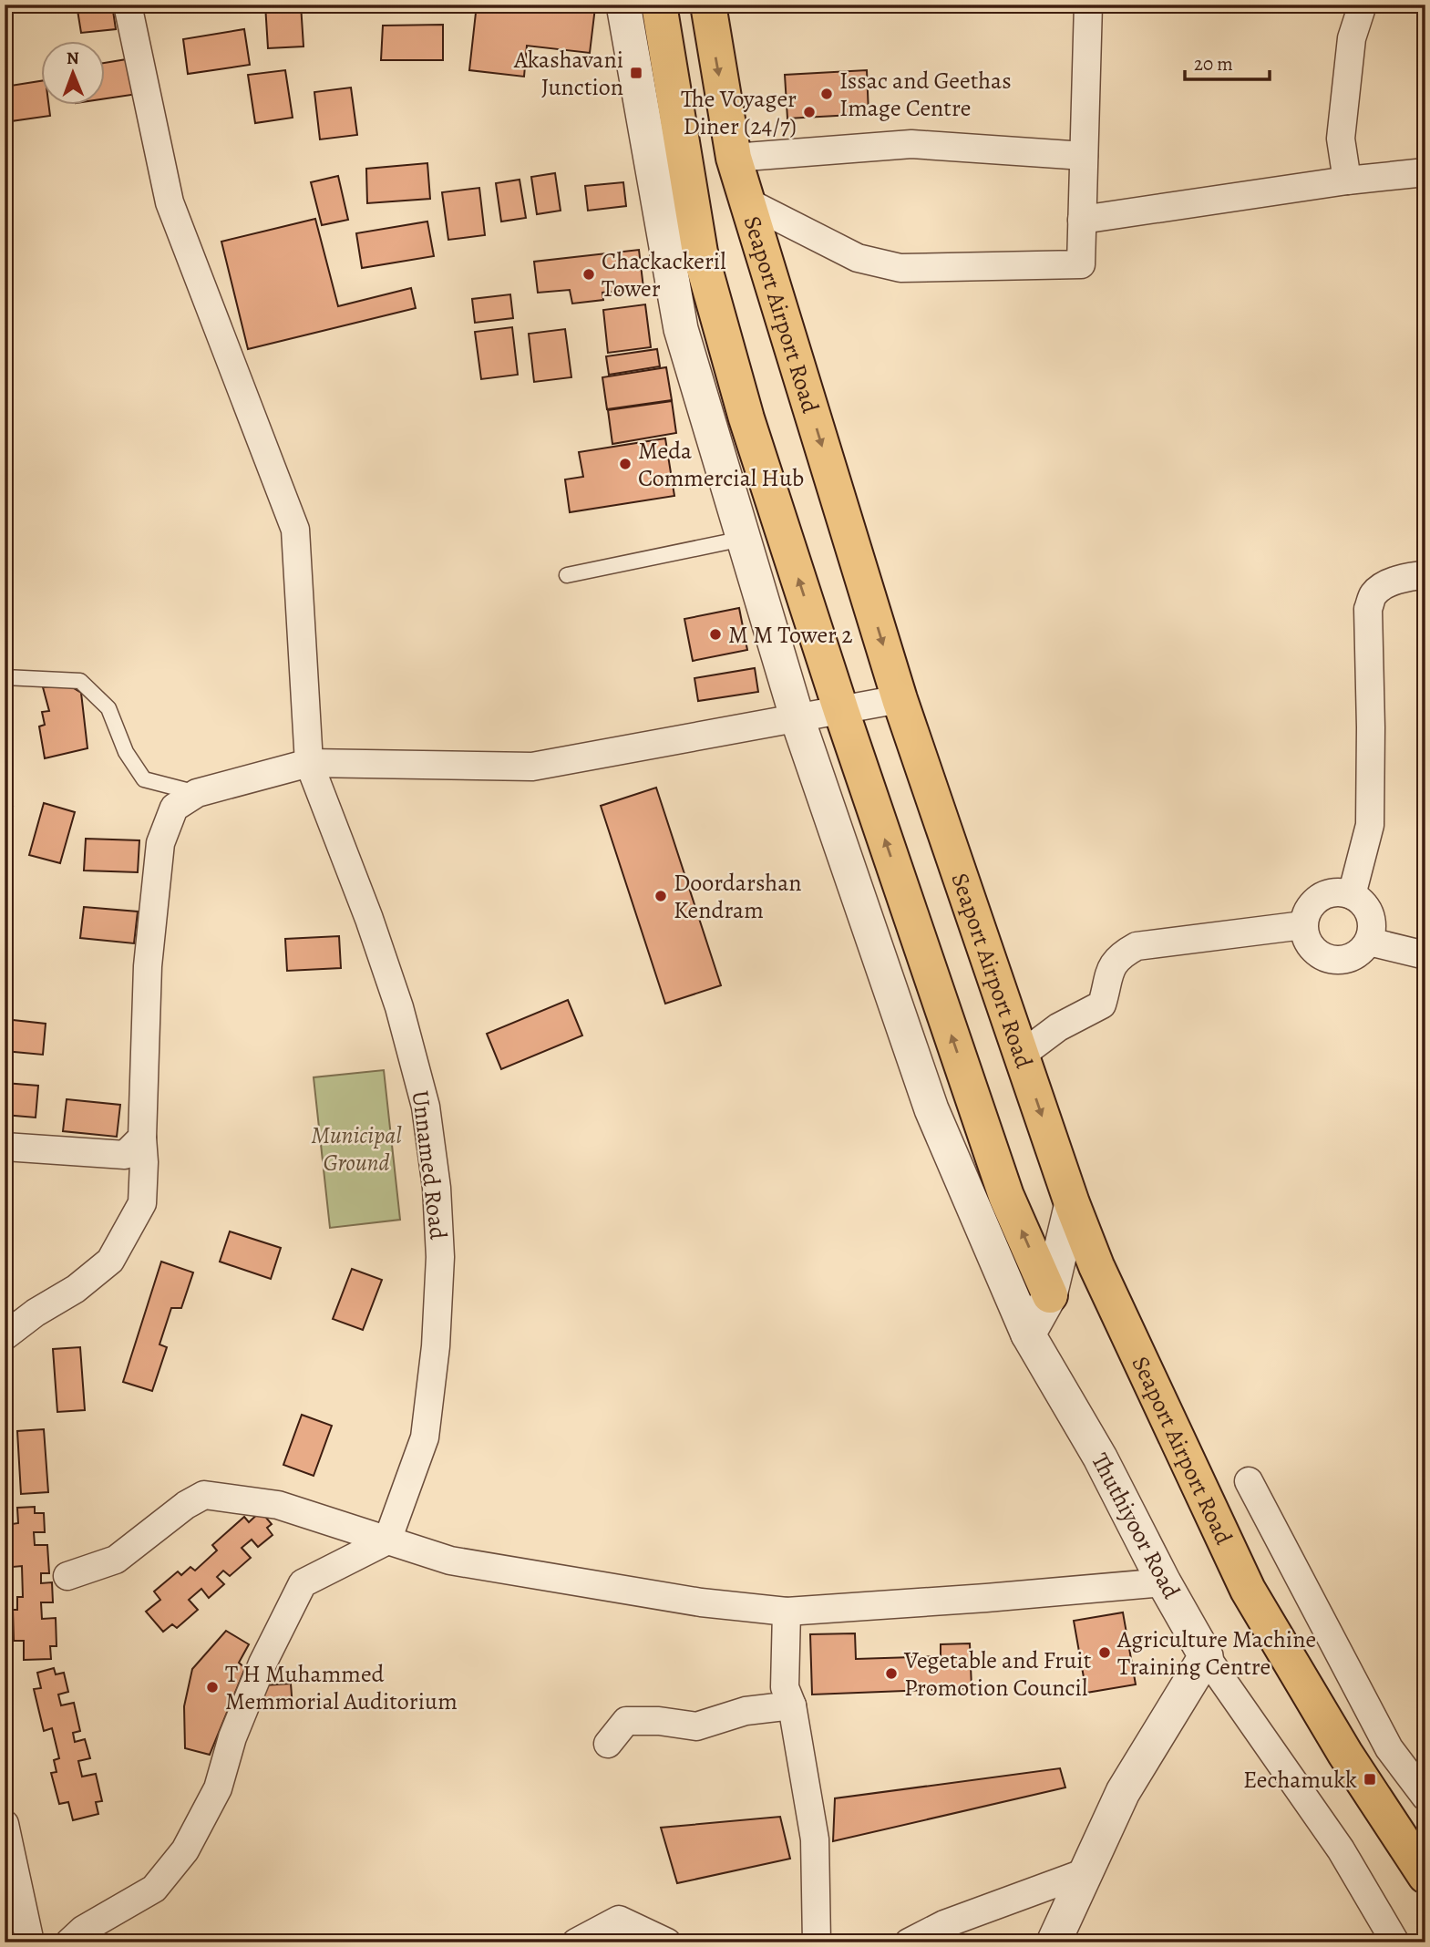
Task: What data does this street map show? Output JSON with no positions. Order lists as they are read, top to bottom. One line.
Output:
{"streets":{"main road":["Seaport Airport Road"],"street":["Unnamed Road","Thuthiyoor Road"]},"parks":["Municipal Ground"],"places":{"transit":["Akashavani Junction","Eechamukk"],"other":["Issac and Geethas Image Centre","The Voyager Diner (24/7)","Chackackeril Tower","Meda Commercial Hub","M M Tower 2","Doordarshan Kendram","Agriculture Machine Training Centre","Vegetable and Fruit Promotion Council","T H Muhammed Memmorial Auditorium"]},"scale_bar":"20 m","north":"top"}
